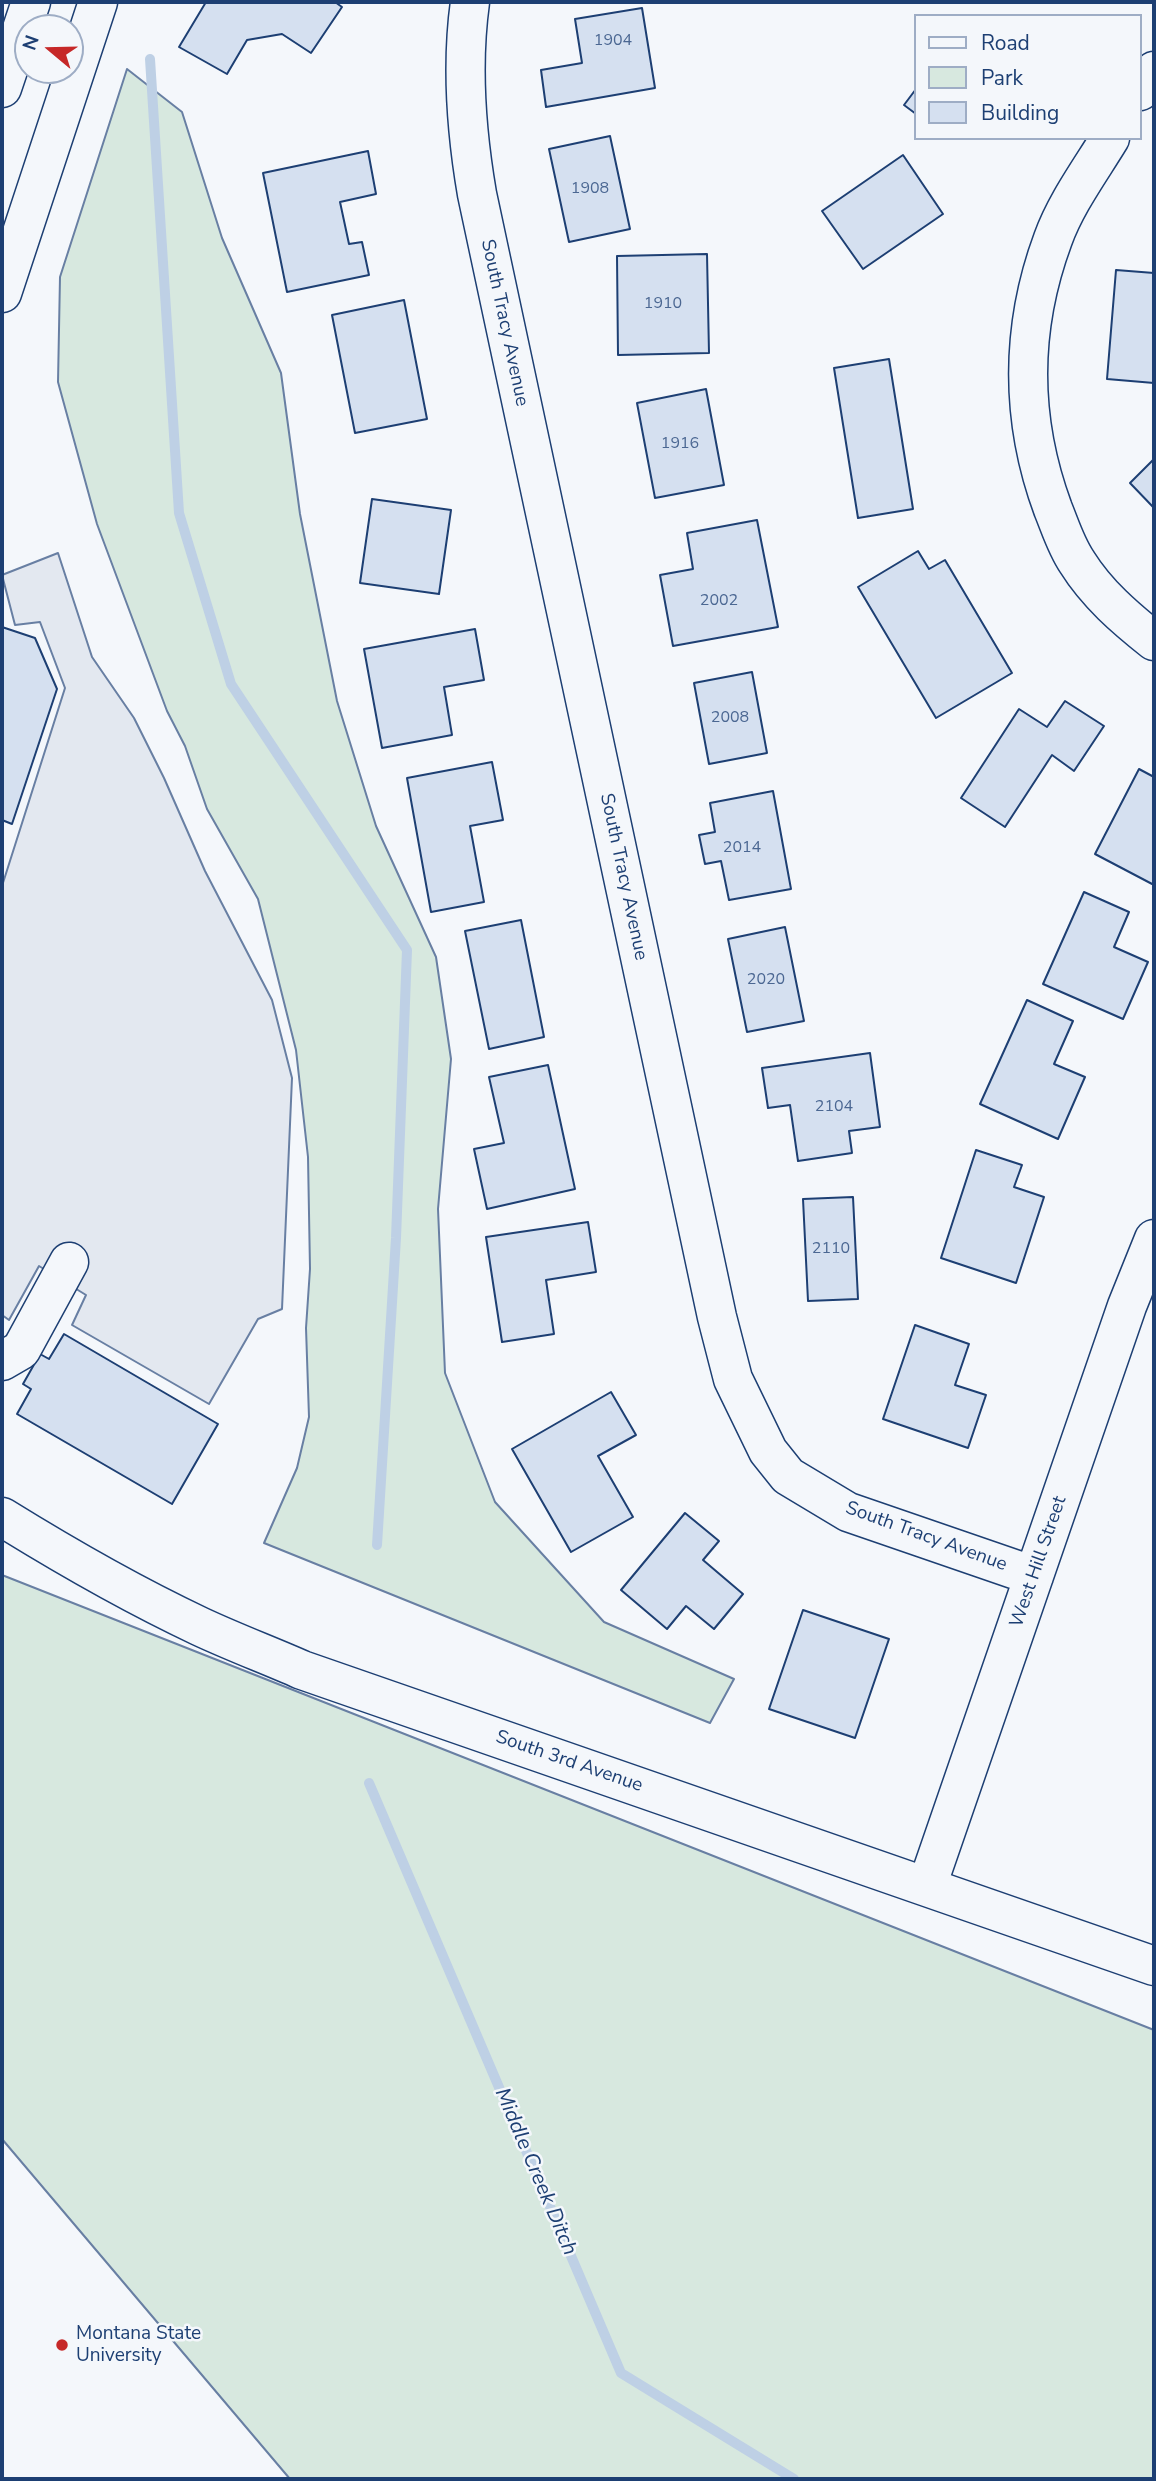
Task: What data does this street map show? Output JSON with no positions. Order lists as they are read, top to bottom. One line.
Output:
{"streets":{"street":["South Tracy Avenue","West Hill Street","South 3rd Avenue"]},"crossings":[["South Tracy Avenue","West Hill Street"],["West Hill Street","South 3rd Avenue"]],"water":["Middle Creek Ditch"],"places":["Montana State University"],"house_numbers":["1904","1908","1910","1916","2002","2008","2014","2020","2104","2110"],"legend":["Road","Park","Building"],"north":"left"}
